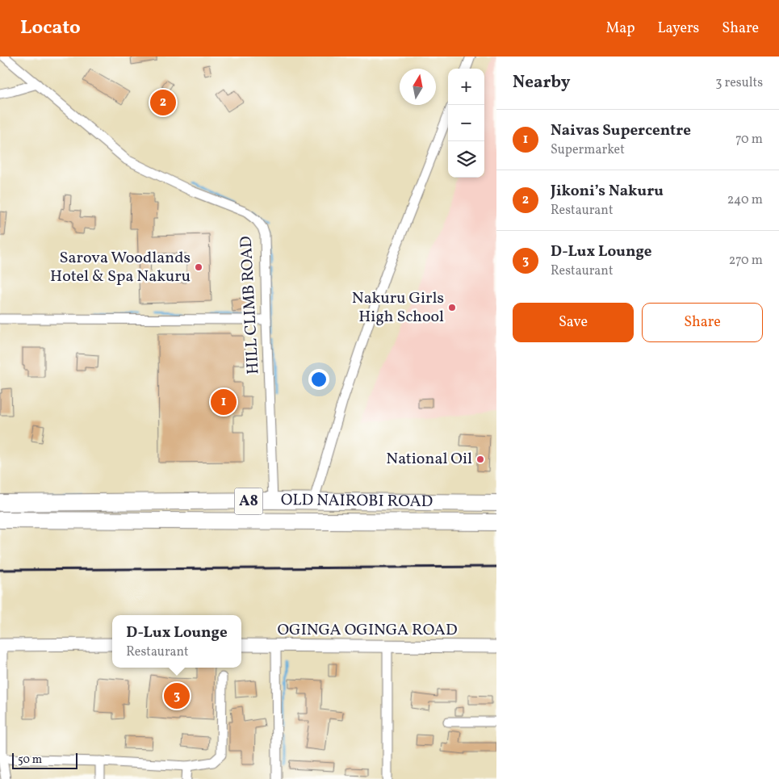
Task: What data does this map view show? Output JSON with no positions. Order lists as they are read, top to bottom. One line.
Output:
{"streets":{"highway":["A8","OLD NAIROBI ROAD"],"street":["HILL CLIMB ROAD","OGINGA OGINGA ROAD"]},"crossings":[["HILL CLIMB ROAD","OLD NAIROBI ROAD"]],"places":["Sarova Woodlands Hotel & Spa Nakuru","Nakuru Girls High School","National Oil"],"scale_bar":"50 m","north":"top","page":{"header":"Locato","nav":["Map","Layers","Share"],"heading":["Nearby","3 results"],"map_buttons":["+","−"],"pins":["2","1","3"],"list":[{"mark":"1","name":"Naivas Supercentre","note":"Supermarket","value":"70 m"},{"mark":"2","name":"Jikoni’s Nakuru","note":"Restaurant","value":"240 m"},{"mark":"3","name":"D-Lux Lounge","note":"Restaurant","value":"270 m"}],"buttons":["Save","Share"],"popup":["D-Lux Lounge","Restaurant"],"scale":"50 m"}}
